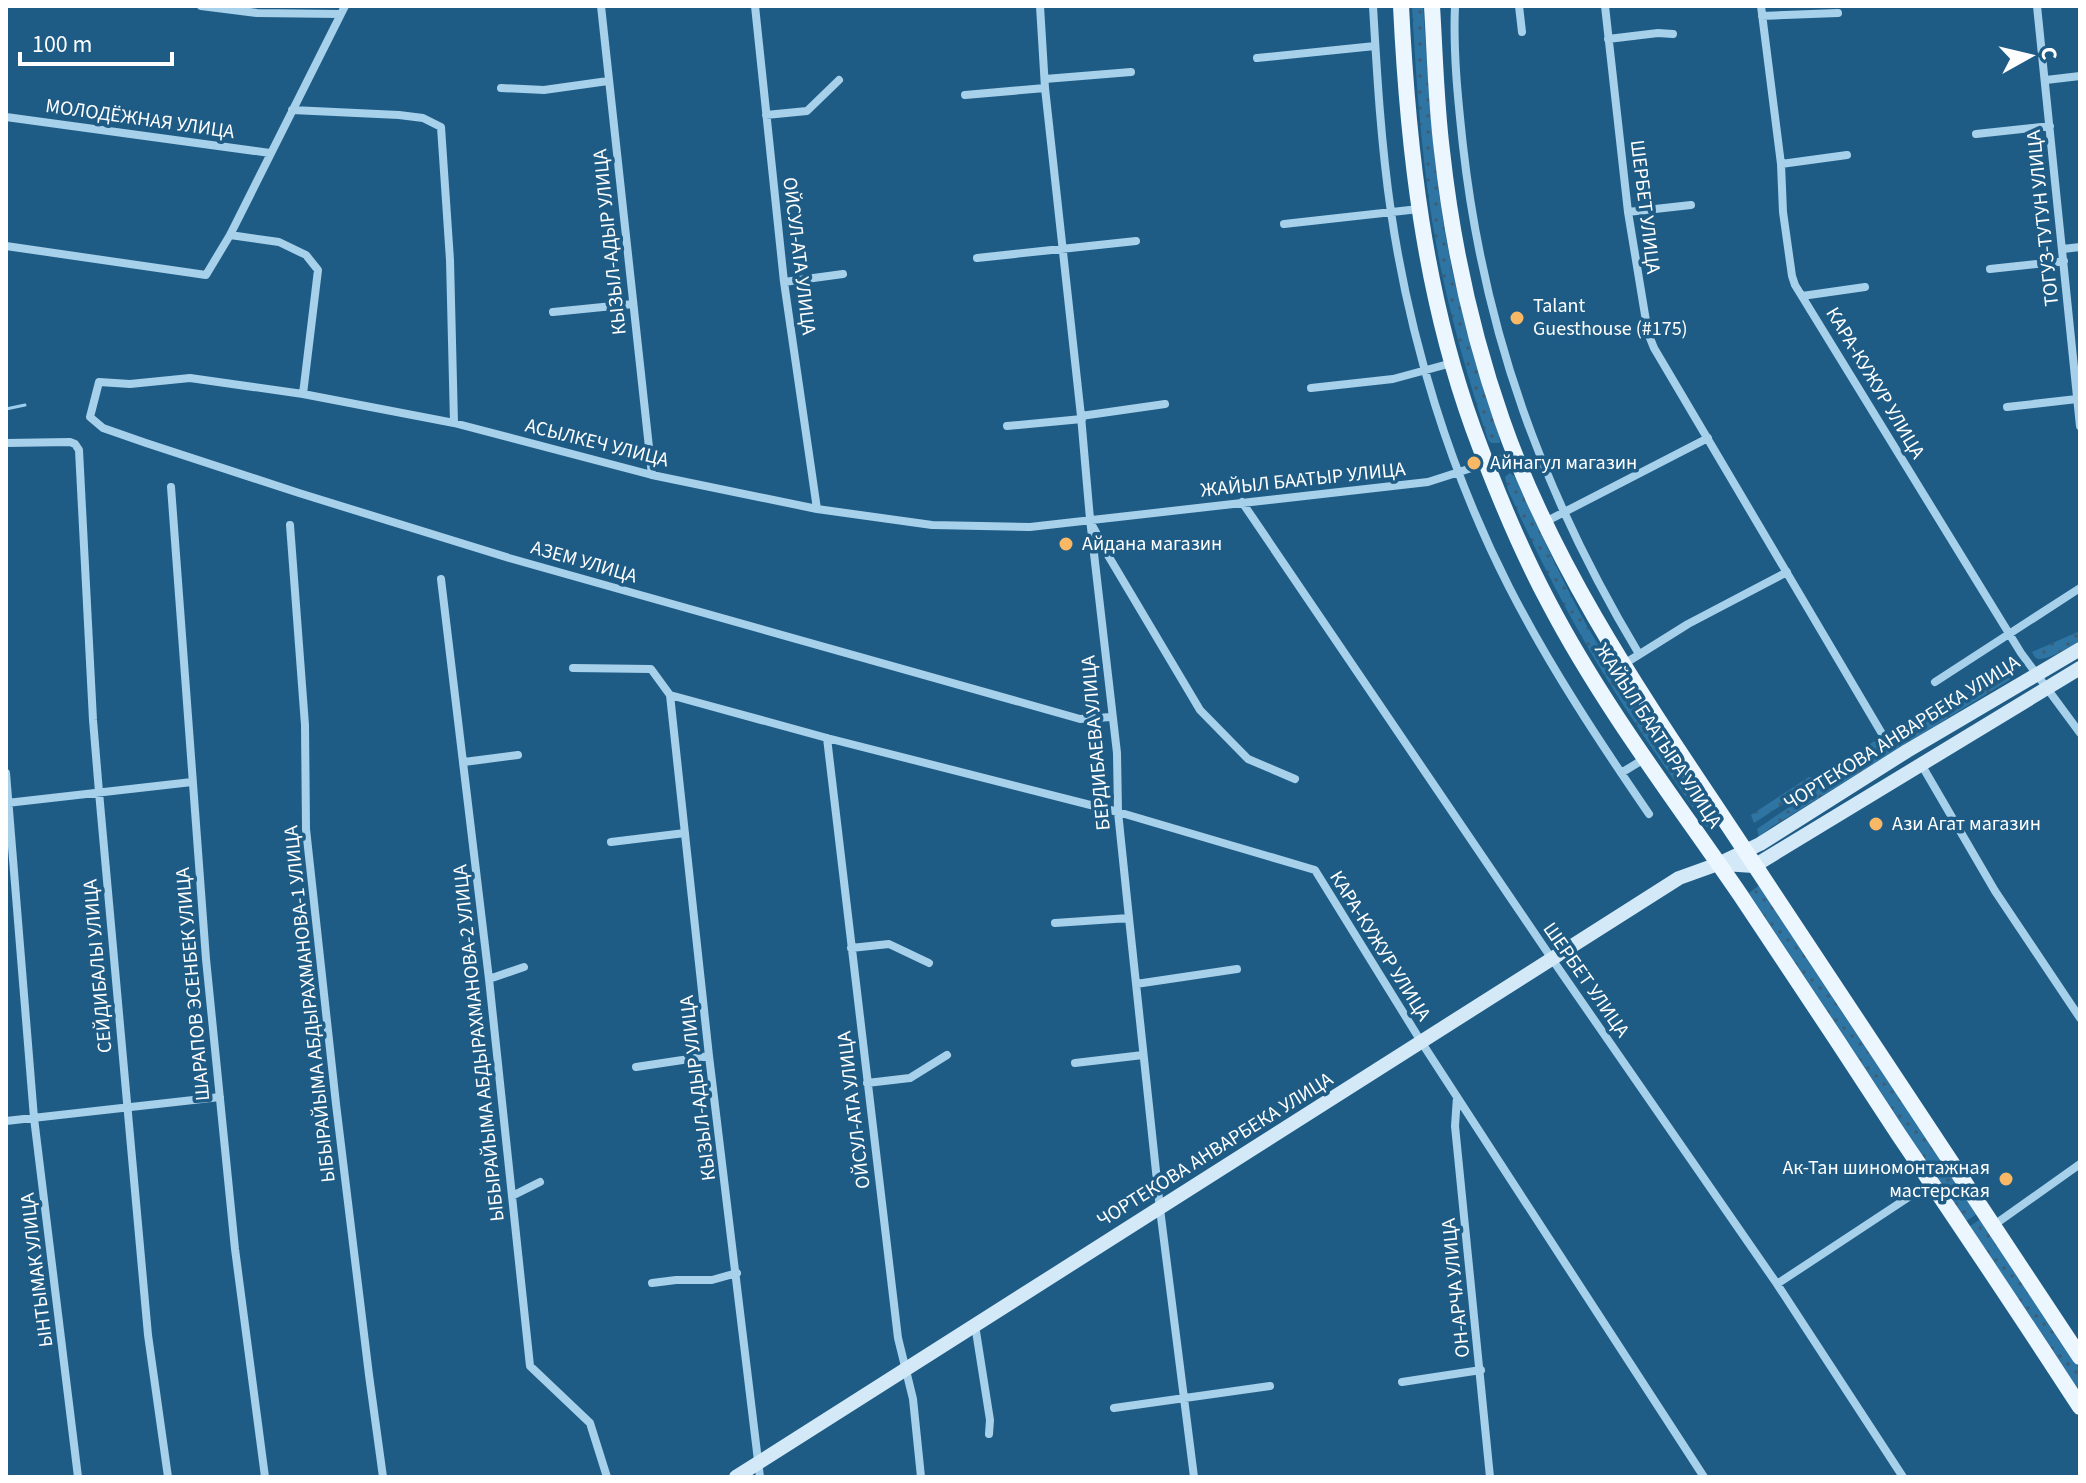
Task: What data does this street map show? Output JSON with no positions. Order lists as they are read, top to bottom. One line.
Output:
{"streets":{"main road":["ЖАЙЫЛ БААТЫРА УЛИЦА"],"street":["МОЛОДЁЖНАЯ УЛИЦА","ШЕРБЕТ УЛИЦА","ТОГУЗ-ТУТУН УЛИЦА","КЫЗЫЛ-АДЫР УЛИЦА","ОЙСУЛ-АТА УЛИЦА","КАРА-КУЖУР УЛИЦА","АСЫЛКЕЧ УЛИЦА","ЖАЙЫЛ БААТЫР УЛИЦА","АЗЕМ УЛИЦА","ЧОРТЕКОВА АНВАРБЕКА УЛИЦА","БЕРДИБАЕВА УЛИЦА","СЕЙДИБАЛЫ УЛИЦА","ШАРАПОВ ЭСЕНБЕК УЛИЦА","ЫБЫРАЙЫМА АБДЫРАХМАНОВА-1 УЛИЦА","ЫБЫРАЙЫМА АБДЫРАХМАНОВА-2 УЛИЦА","ЫНТЫМАК УЛИЦА","ОН-АРЧА УЛИЦА"]},"crossings":[["ШЕРБЕТ УЛИЦА","ЖАЙЫЛ БААТЫР УЛИЦА"],["ШЕРБЕТ УЛИЦА","ЧОРТЕКОВА АНВАРБЕКА УЛИЦА"],["КЫЗЫЛ-АДЫР УЛИЦА","КАРА-КУЖУР УЛИЦА"],["КЫЗЫЛ-АДЫР УЛИЦА","АСЫЛКЕЧ УЛИЦА"],["КЫЗЫЛ-АДЫР УЛИЦА","ЧОРТЕКОВА АНВАРБЕКА УЛИЦА"],["ОЙСУЛ-АТА УЛИЦА","КАРА-КУЖУР УЛИЦА"],["ОЙСУЛ-АТА УЛИЦА","АСЫЛКЕЧ УЛИЦА"],["ОЙСУЛ-АТА УЛИЦА","ЧОРТЕКОВА АНВАРБЕКА УЛИЦА"],["КАРА-КУЖУР УЛИЦА","ЧОРТЕКОВА АНВАРБЕКА УЛИЦА"],["КАРА-КУЖУР УЛИЦА","БЕРДИБАЕВА УЛИЦА"],["КАРА-КУЖУР УЛИЦА","ОН-АРЧА УЛИЦА"],["АСЫЛКЕЧ УЛИЦА","ЖАЙЫЛ БААТЫР УЛИЦА"],["АСЫЛКЕЧ УЛИЦА","АЗЕМ УЛИЦА"],["АСЫЛКЕЧ УЛИЦА","БЕРДИБАЕВА УЛИЦА"],["ЖАЙЫЛ БААТЫР УЛИЦА","ЖАЙЫЛ БААТЫРА УЛИЦА"],["ЖАЙЫЛ БААТЫР УЛИЦА","БЕРДИБАЕВА УЛИЦА"],["АЗЕМ УЛИЦА","БЕРДИБАЕВА УЛИЦА"],["ЧОРТЕКОВА АНВАРБЕКА УЛИЦА","ЖАЙЫЛ БААТЫРА УЛИЦА"],["ЧОРТЕКОВА АНВАРБЕКА УЛИЦА","БЕРДИБАЕВА УЛИЦА"]],"places":["Talant Guesthouse (#175)","Айнагул магазин","Айдана магазин","Ази Агат магазин","Ак-Тан шиномонтажная мастерская"],"scale_bar":"100 m","north":"right"}
